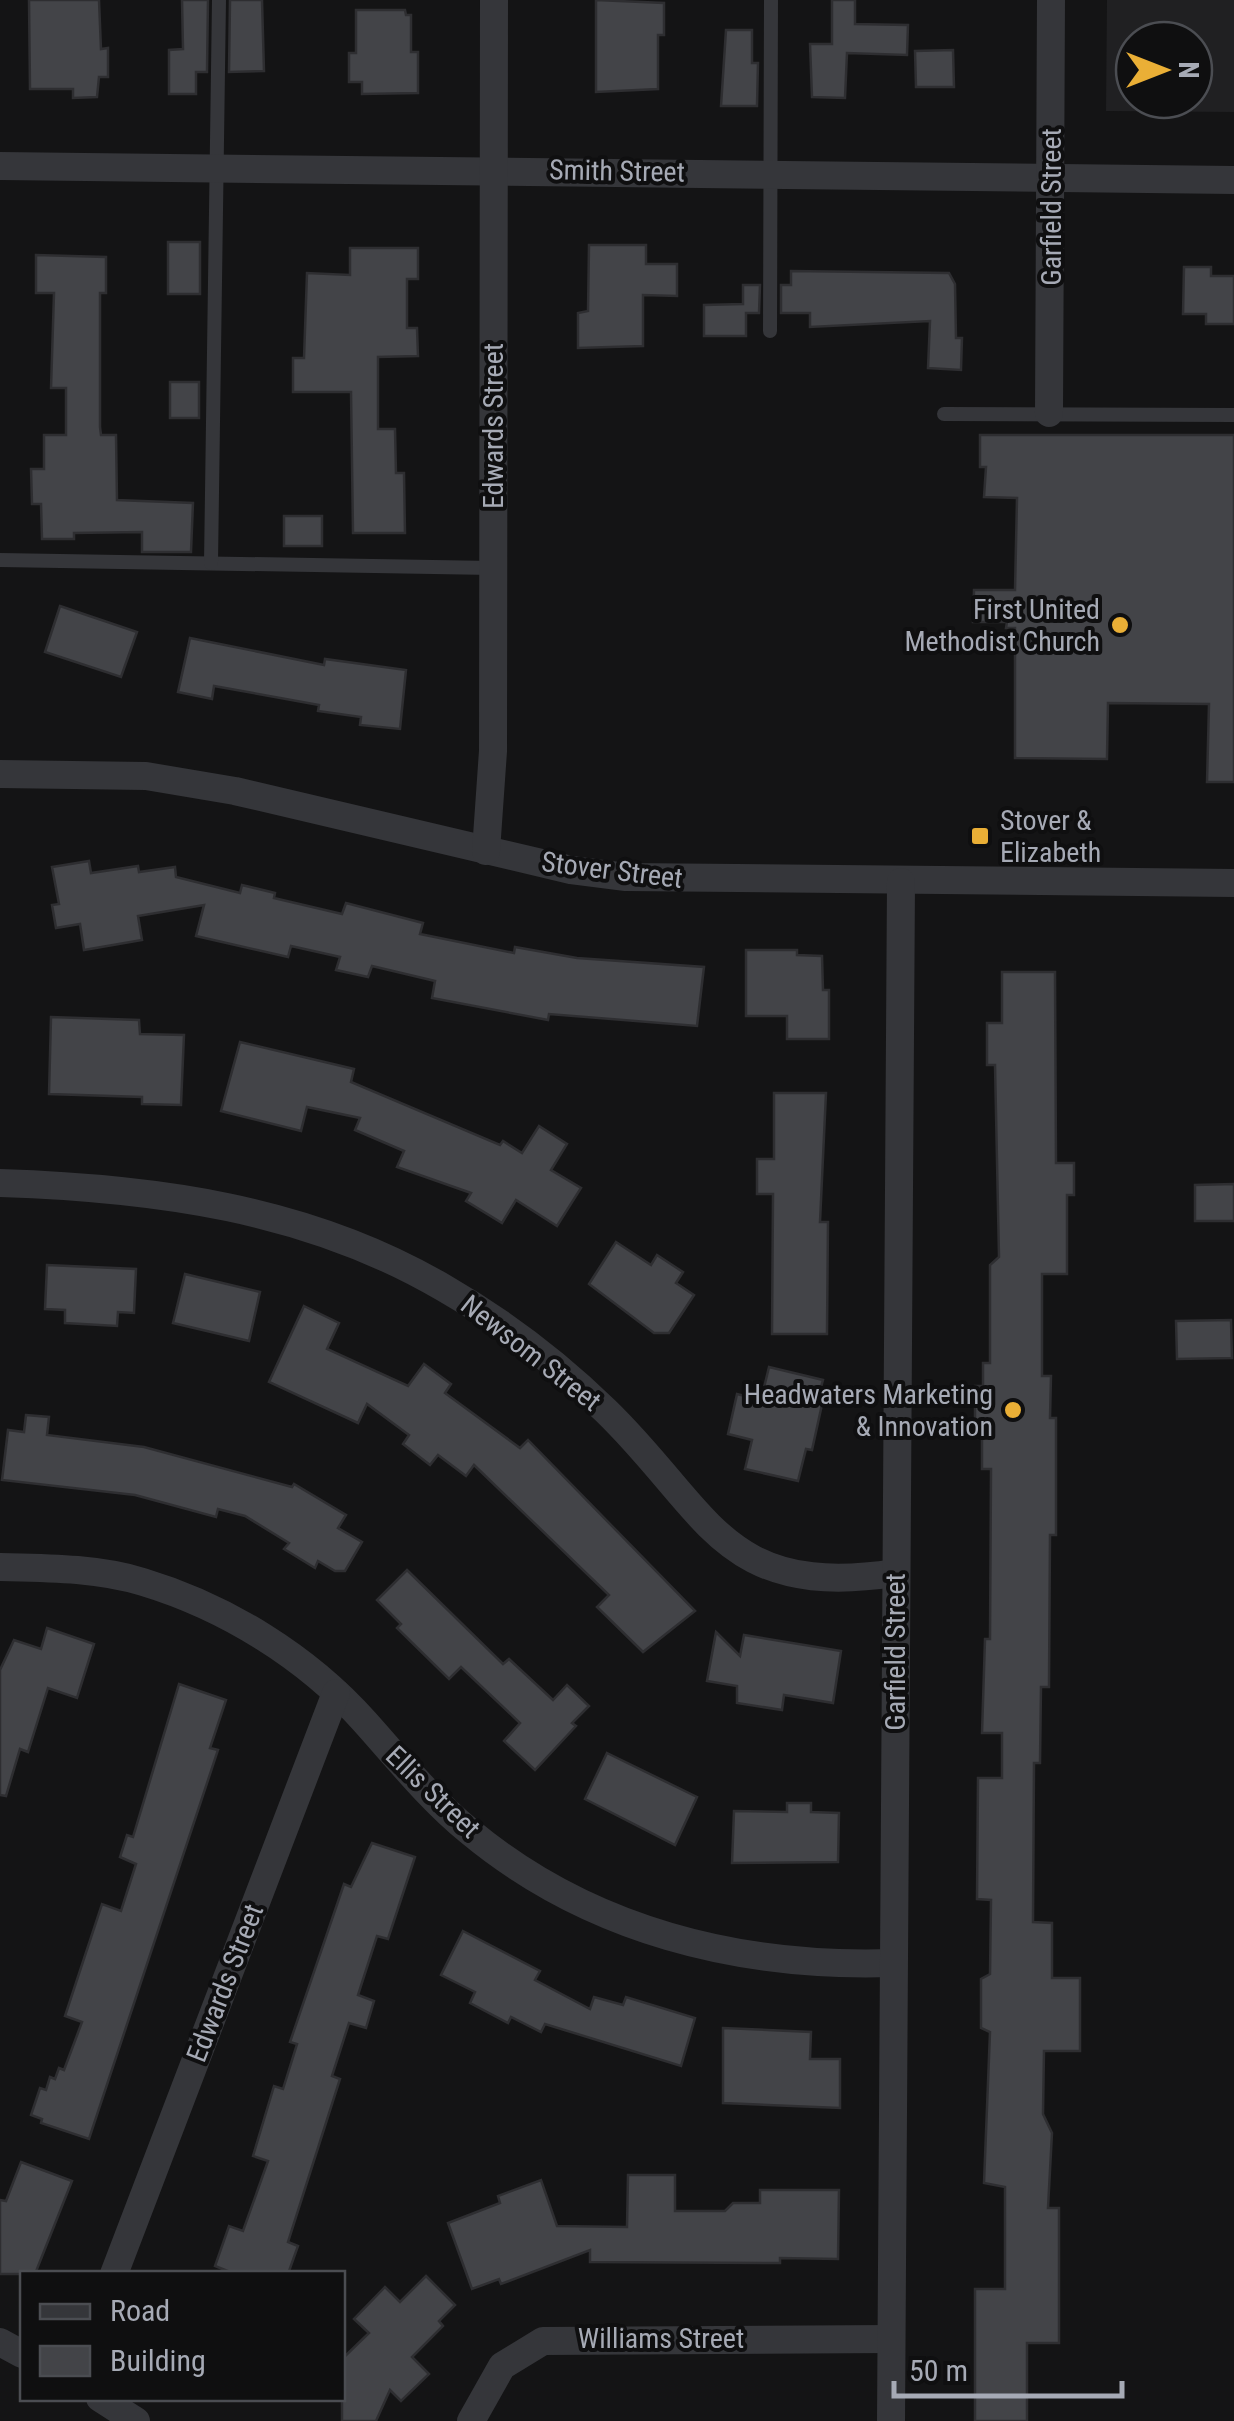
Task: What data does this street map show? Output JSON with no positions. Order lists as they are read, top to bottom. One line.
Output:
{"streets":{"street":["Smith Street","Garfield Street","Edwards Street","Stover Street","Newsom Street","Ellis Street","Williams Street"]},"crossings":[["Smith Street","Garfield Street"],["Smith Street","Edwards Street"],["Garfield Street","Stover Street"],["Garfield Street","Newsom Street"],["Garfield Street","Ellis Street"],["Garfield Street","Williams Street"],["Edwards Street","Stover Street"],["Edwards Street","Ellis Street"]],"places":{"other":["First United Methodist Church","Headwaters Marketing & Innovation"],"transit":["Stover & Elizabeth"]},"legend":["Road","Building"],"scale_bar":"50 m","north":"right"}
